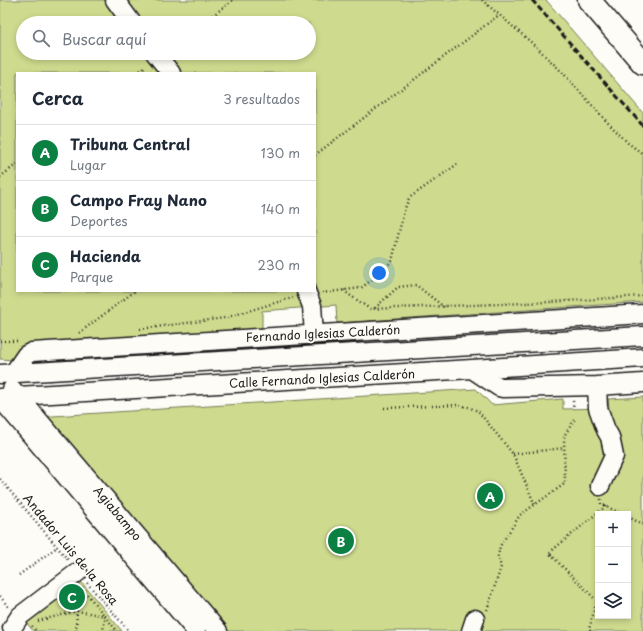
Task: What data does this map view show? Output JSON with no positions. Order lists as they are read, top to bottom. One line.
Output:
{"streets":{"street":["Fernando Iglesias Calderón","Calle Fernando Iglesias Calderón","Agiabampo"],"path":["Andador Luis de la Rosa"]},"crossings":[["Fernando Iglesias Calderón","Calle Fernando Iglesias Calderón"],["Fernando Iglesias Calderón","Agiabampo"],["Calle Fernando Iglesias Calderón","Agiabampo"]],"page":{"search":"Buscar aquí","heading":["Cerca","3 resultados"],"list":[{"mark":"A","name":"Tribuna Central","note":"Lugar","value":"130 m"},{"mark":"B","name":"Campo Fray Nano","note":"Deportes","value":"140 m"},{"mark":"C","name":"Hacienda","note":"Parque","value":"230 m"}],"pins":["A","B","C"],"map_buttons":["+","−"]}}
